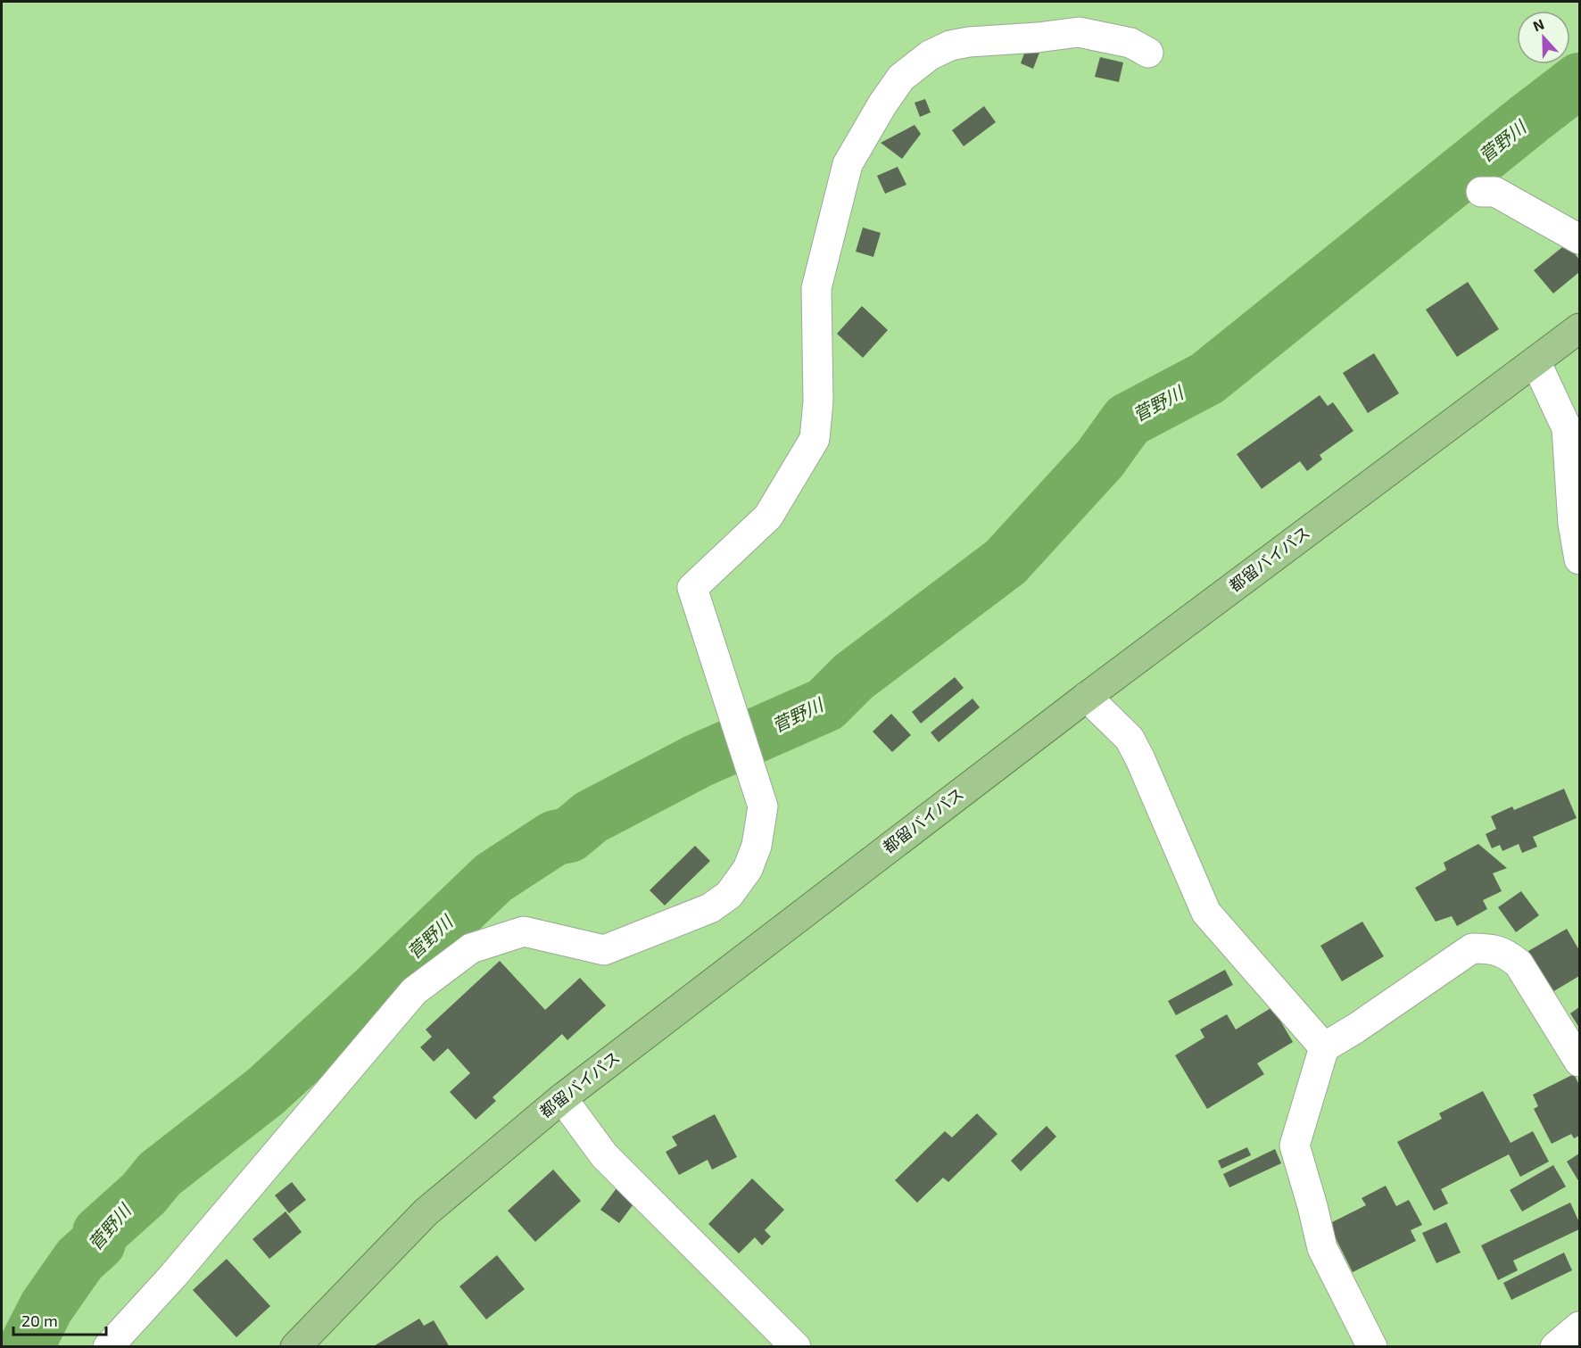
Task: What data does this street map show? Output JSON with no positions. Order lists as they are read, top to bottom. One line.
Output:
{"streets":{"highway":["都留バイパス"]},"water":["菅野川"],"scale_bar":"20 m","north":"top"}
